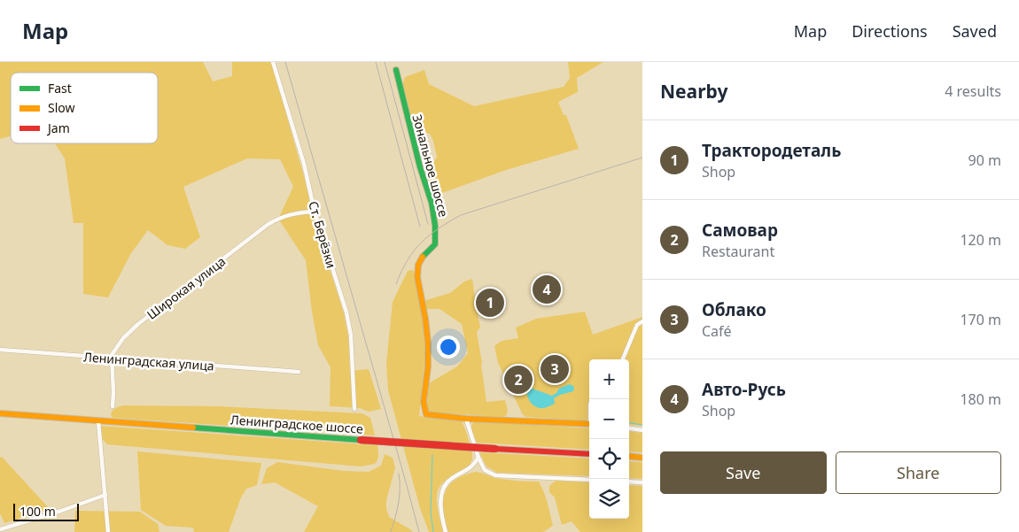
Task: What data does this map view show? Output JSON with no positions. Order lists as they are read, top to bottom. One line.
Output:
{"streets":{"main road":["Зональное шоссе","Ленинградское шоссе"],"street":["Ст. Берёзки","Широкая улица","Ленинградская улица"]},"crossings":[["Ст. Берёзки","Широкая улица"],["Широкая улица","Ленинградская улица"]],"legend":["Fast","Slow","Jam"],"scale_bar":"100 m","page":{"header":"Map","nav":["Map","Directions","Saved"],"heading":["Nearby","4 results"],"list":[{"mark":"1","name":"Трактородеталь","note":"Shop","value":"90 m"},{"mark":"2","name":"Самовар","note":"Restaurant","value":"120 m"},{"mark":"3","name":"Облако","note":"Café","value":"170 m"},{"mark":"4","name":"Авто-Русь","note":"Shop","value":"180 m"}],"pins":["4","1","3","2"],"map_buttons":["+","−"],"buttons":["Save","Share"],"scale":"100 m"}}
